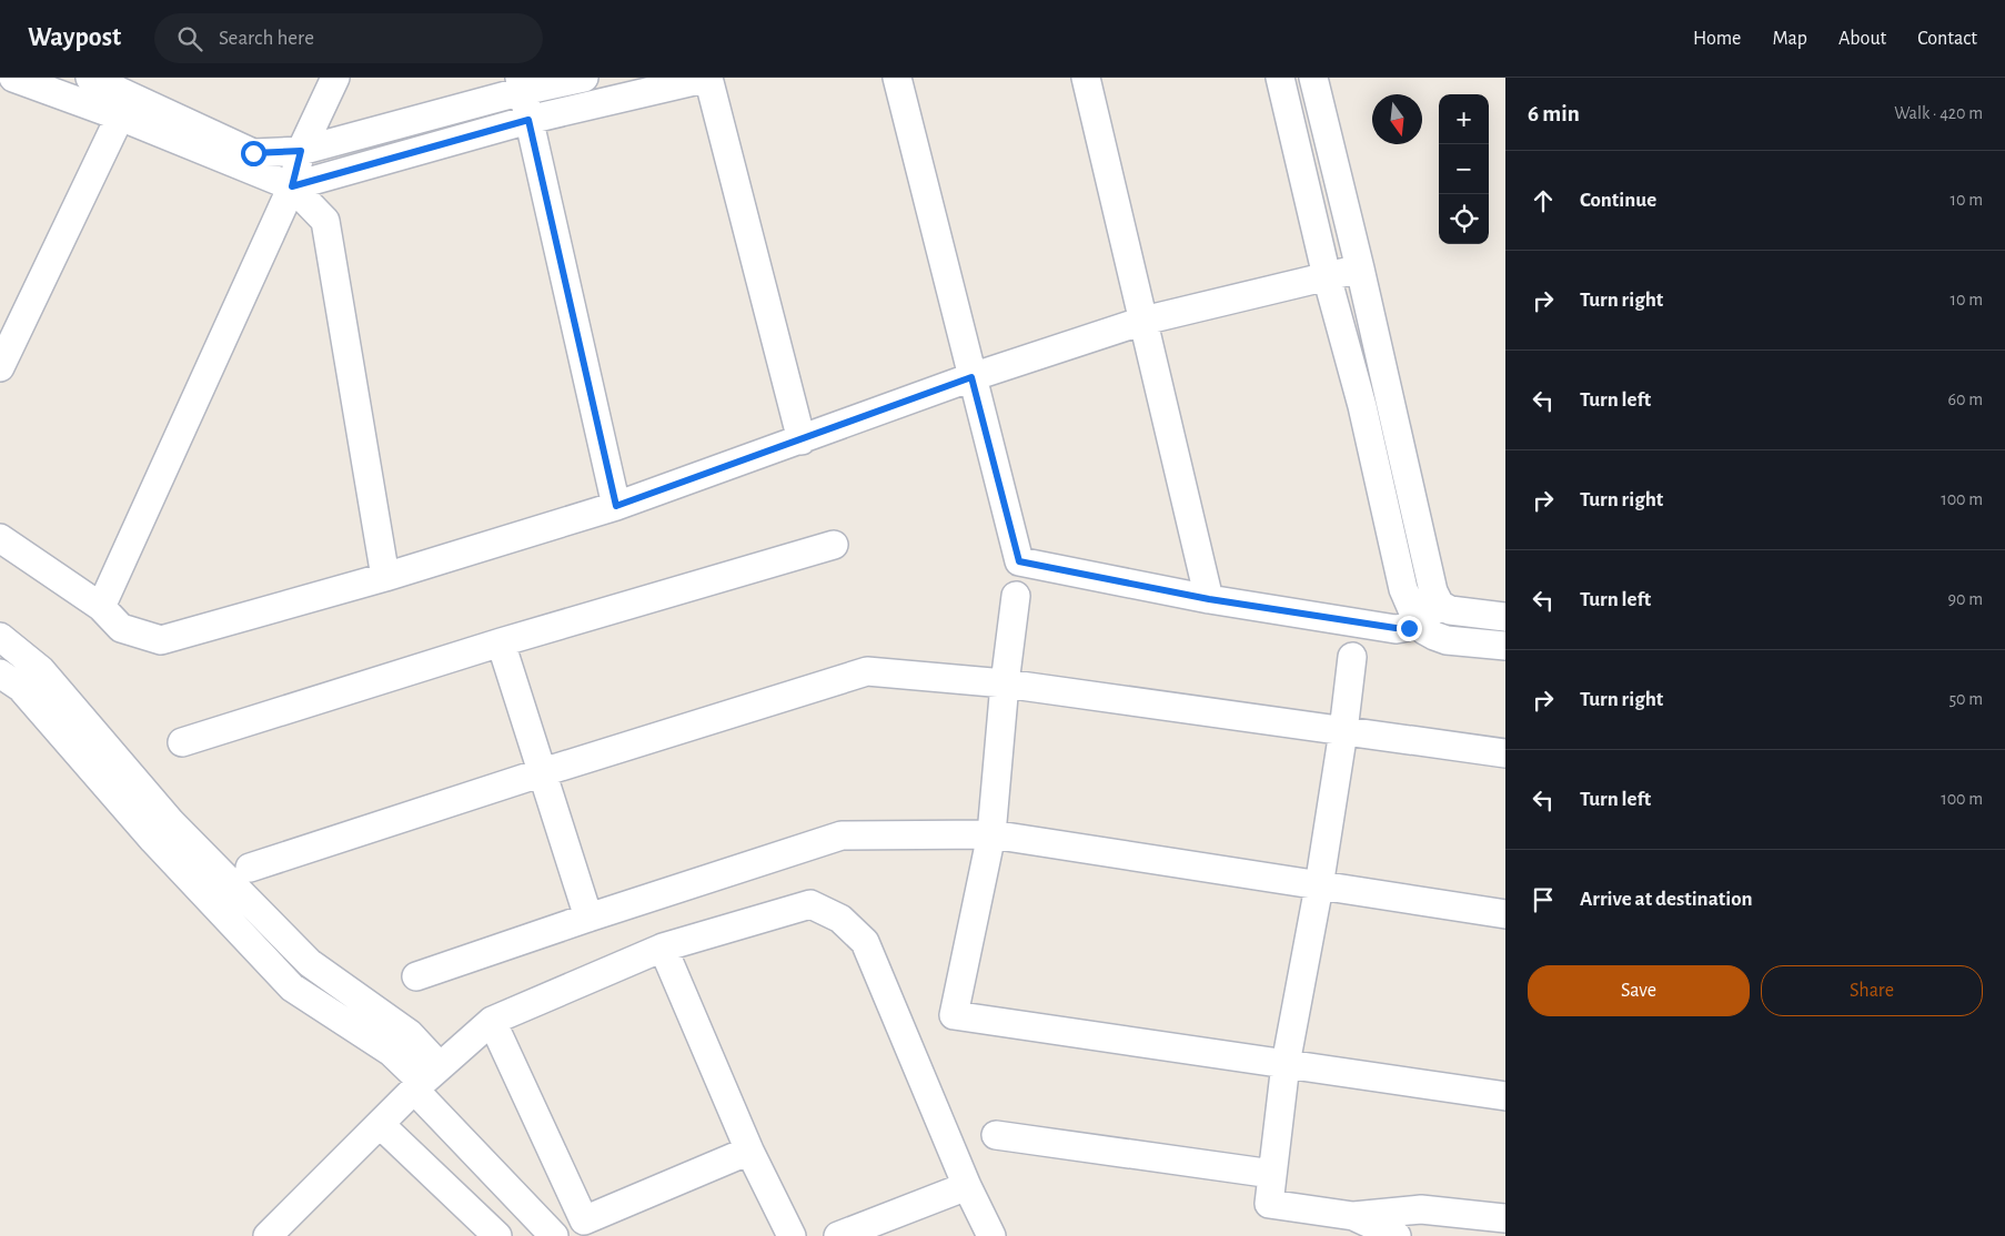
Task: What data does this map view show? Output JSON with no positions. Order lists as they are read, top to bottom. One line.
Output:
{"north":"bottom","page":{"header":"Waypost","search":"Search here","nav":["Home","Map","About","Contact"],"heading":["6 min","Walk · 420 m"],"map_buttons":["+","−"],"list":[["Continue","10 m"],["Turn right","10 m"],["Turn left","60 m"],["Turn right","100 m"],["Turn left","90 m"],["Turn right","50 m"],["Turn left","100 m"],"Arrive at destination"],"buttons":["Save","Share"]}}
